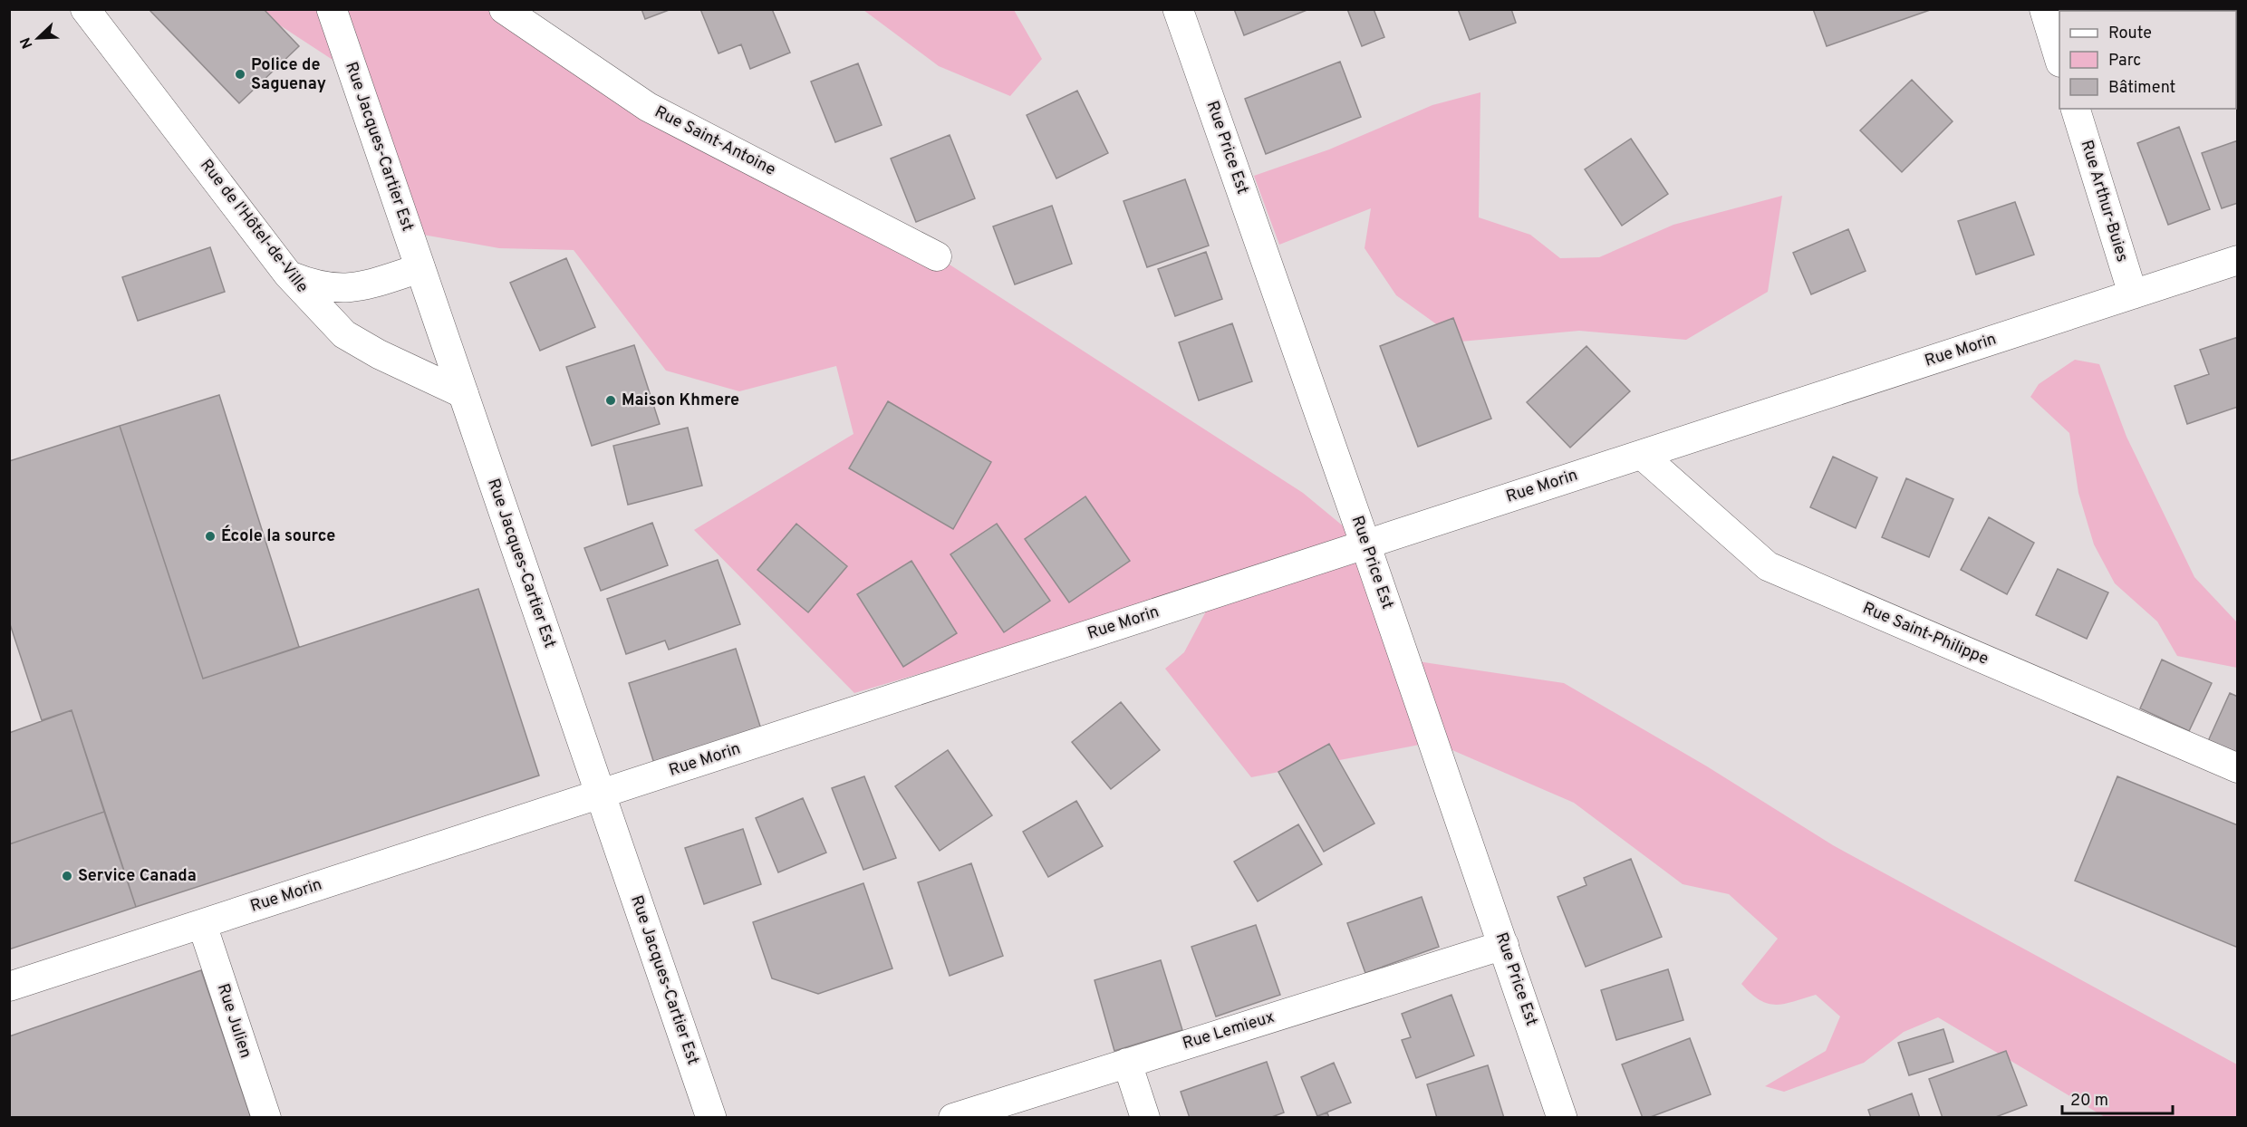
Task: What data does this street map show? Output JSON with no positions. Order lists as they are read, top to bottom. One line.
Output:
{"streets":{"main road":["Rue Jacques-Cartier Est","Rue Price Est"],"street":["Rue Saint-Antoine","Rue Arthur-Buies","Rue de l'Hôtel-de-Ville","Rue Morin","Rue Saint-Philippe","Rue Julien","Rue Lemieux"]},"crossings":[["Rue Jacques-Cartier Est","Rue de l'Hôtel-de-Ville"],["Rue Jacques-Cartier Est","Rue Morin"],["Rue Price Est","Rue Morin"],["Rue Price Est","Rue Lemieux"],["Rue Arthur-Buies","Rue Morin"],["Rue Morin","Rue Saint-Philippe"],["Rue Morin","Rue Julien"]],"places":["Police de Saguenay","Maison Khmere","École la source","Service Canada"],"legend":["Route","Parc","Bâtiment"],"scale_bar":"20 m","north":"bottom left"}
